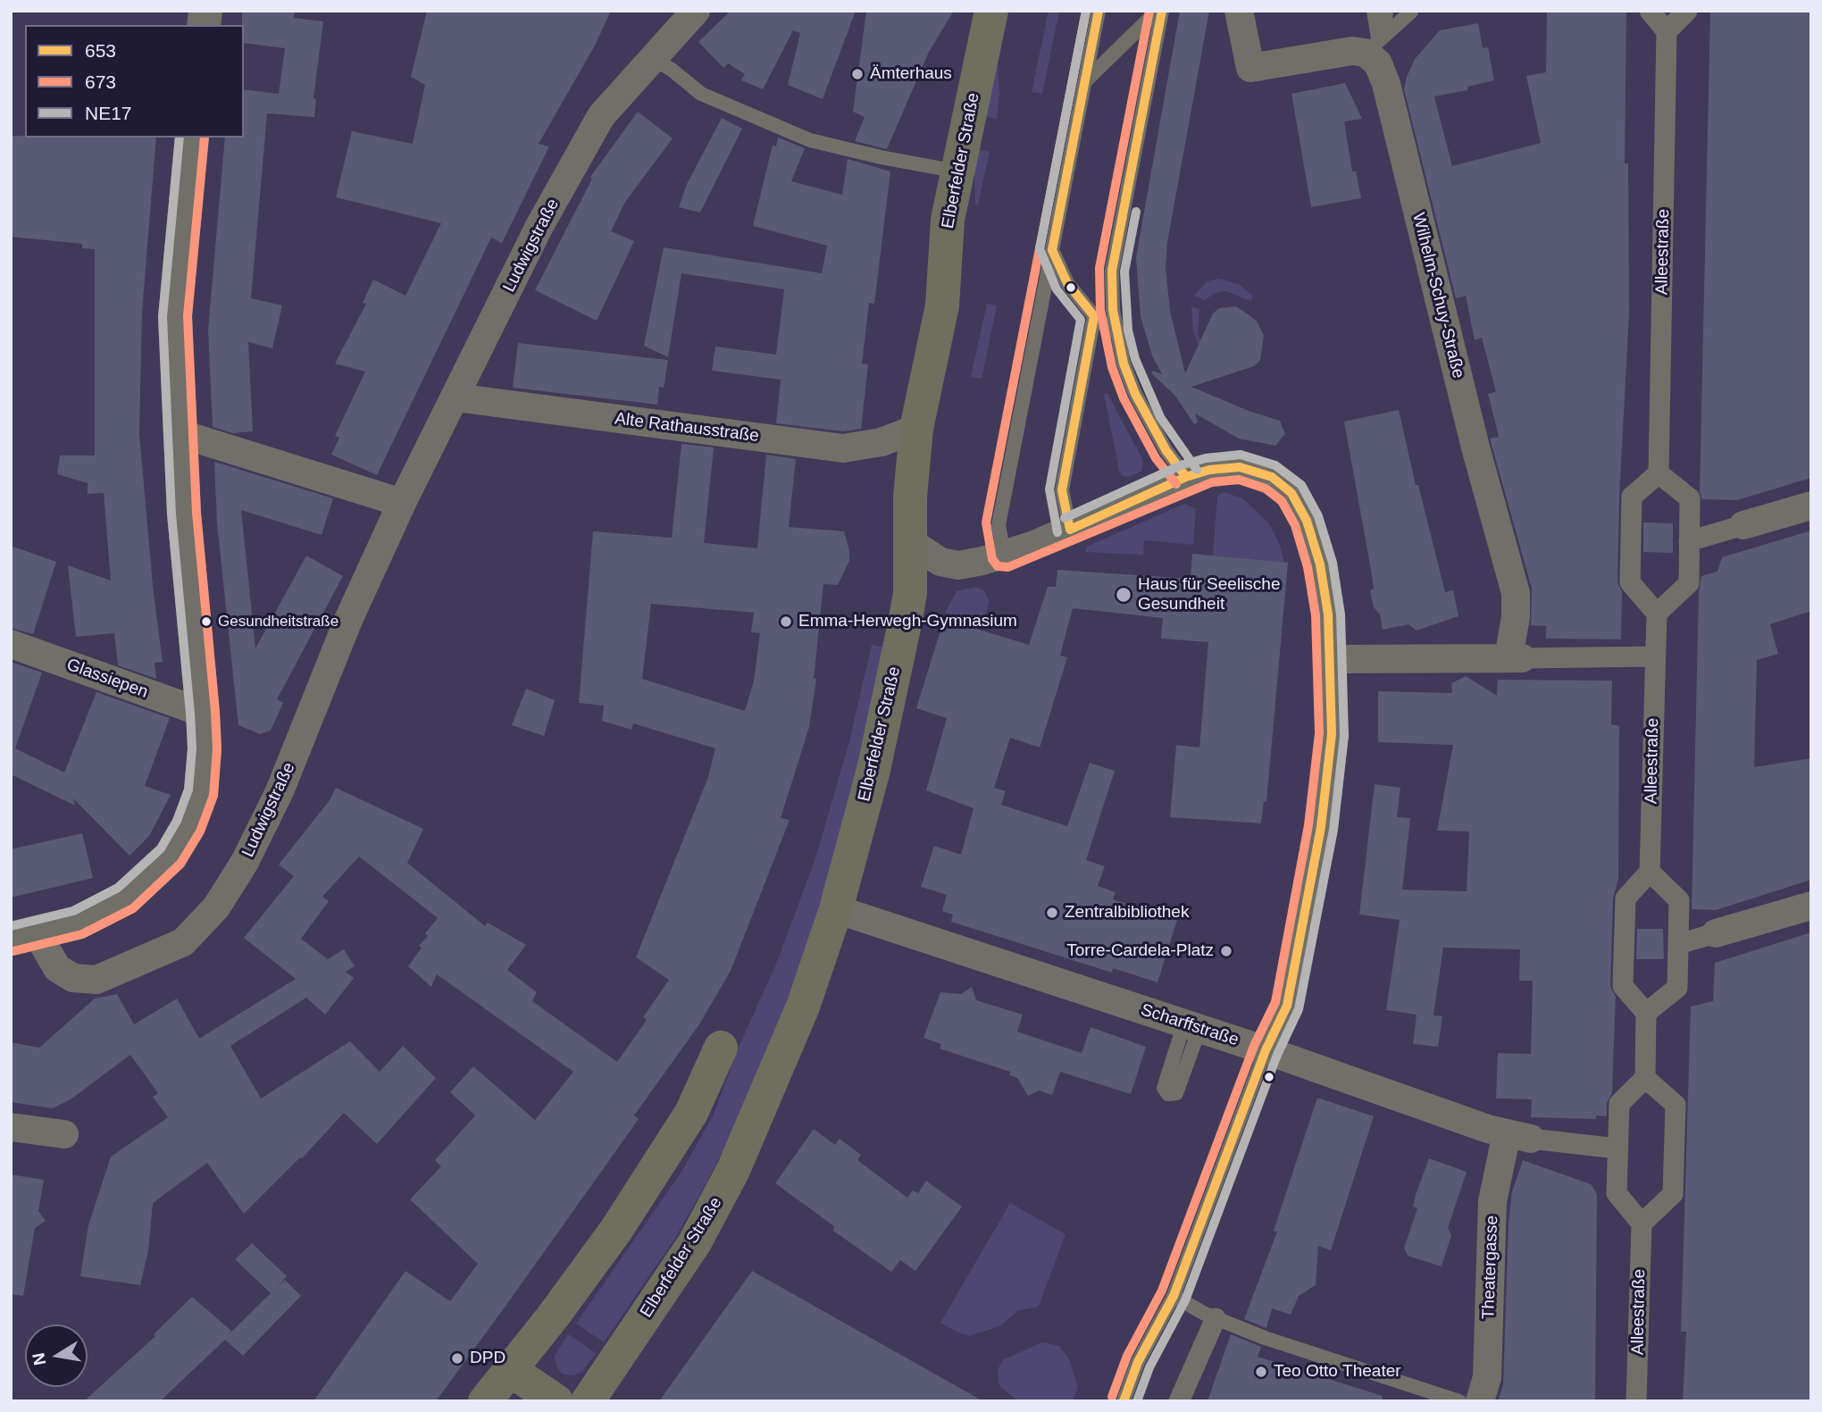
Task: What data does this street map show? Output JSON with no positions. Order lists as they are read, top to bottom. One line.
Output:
{"streets":{"main road":["Elberfelder Straße"],"street":["Ludwigstraße","Alleestraße","Wilhelm-Schuy-Straße","Alte Rathausstraße","Glassiepen","Scharffstraße","Theatergasse"]},"crossings":[["Elberfelder Straße","Alte Rathausstraße"],["Elberfelder Straße","Scharffstraße"],["Ludwigstraße","Alte Rathausstraße"],["Scharffstraße","Theatergasse"]],"places":["Ämterhaus","Haus für Seelische Gesundheit","Gesundheitstraße","Emma-Herwegh-Gymnasium","Zentralbibliothek","Torre-Cardela-Platz","DPD","Teo Otto Theater"],"lines":["transit line 653","transit line 673","transit line NE17"],"legend":["653","673","NE17"],"north":"left"}
